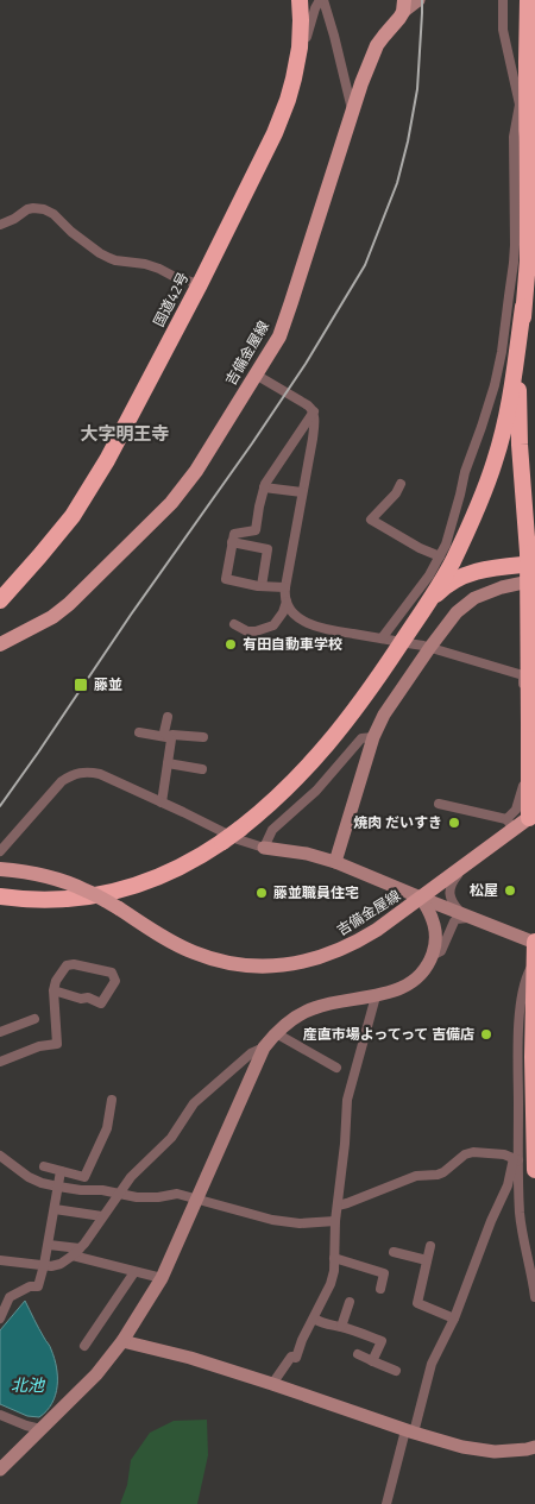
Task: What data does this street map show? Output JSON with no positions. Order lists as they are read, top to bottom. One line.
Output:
{"streets":{"highway":["国道42号"],"main road":["吉備金屋線"]},"districts":["大字明王寺"],"water":["北池"],"places":{"other":["有田自動車学校","焼肉 だいすき","松屋","藤並職員住宅","産直市場よってって 吉備店"],"transit":["藤並"]}}
